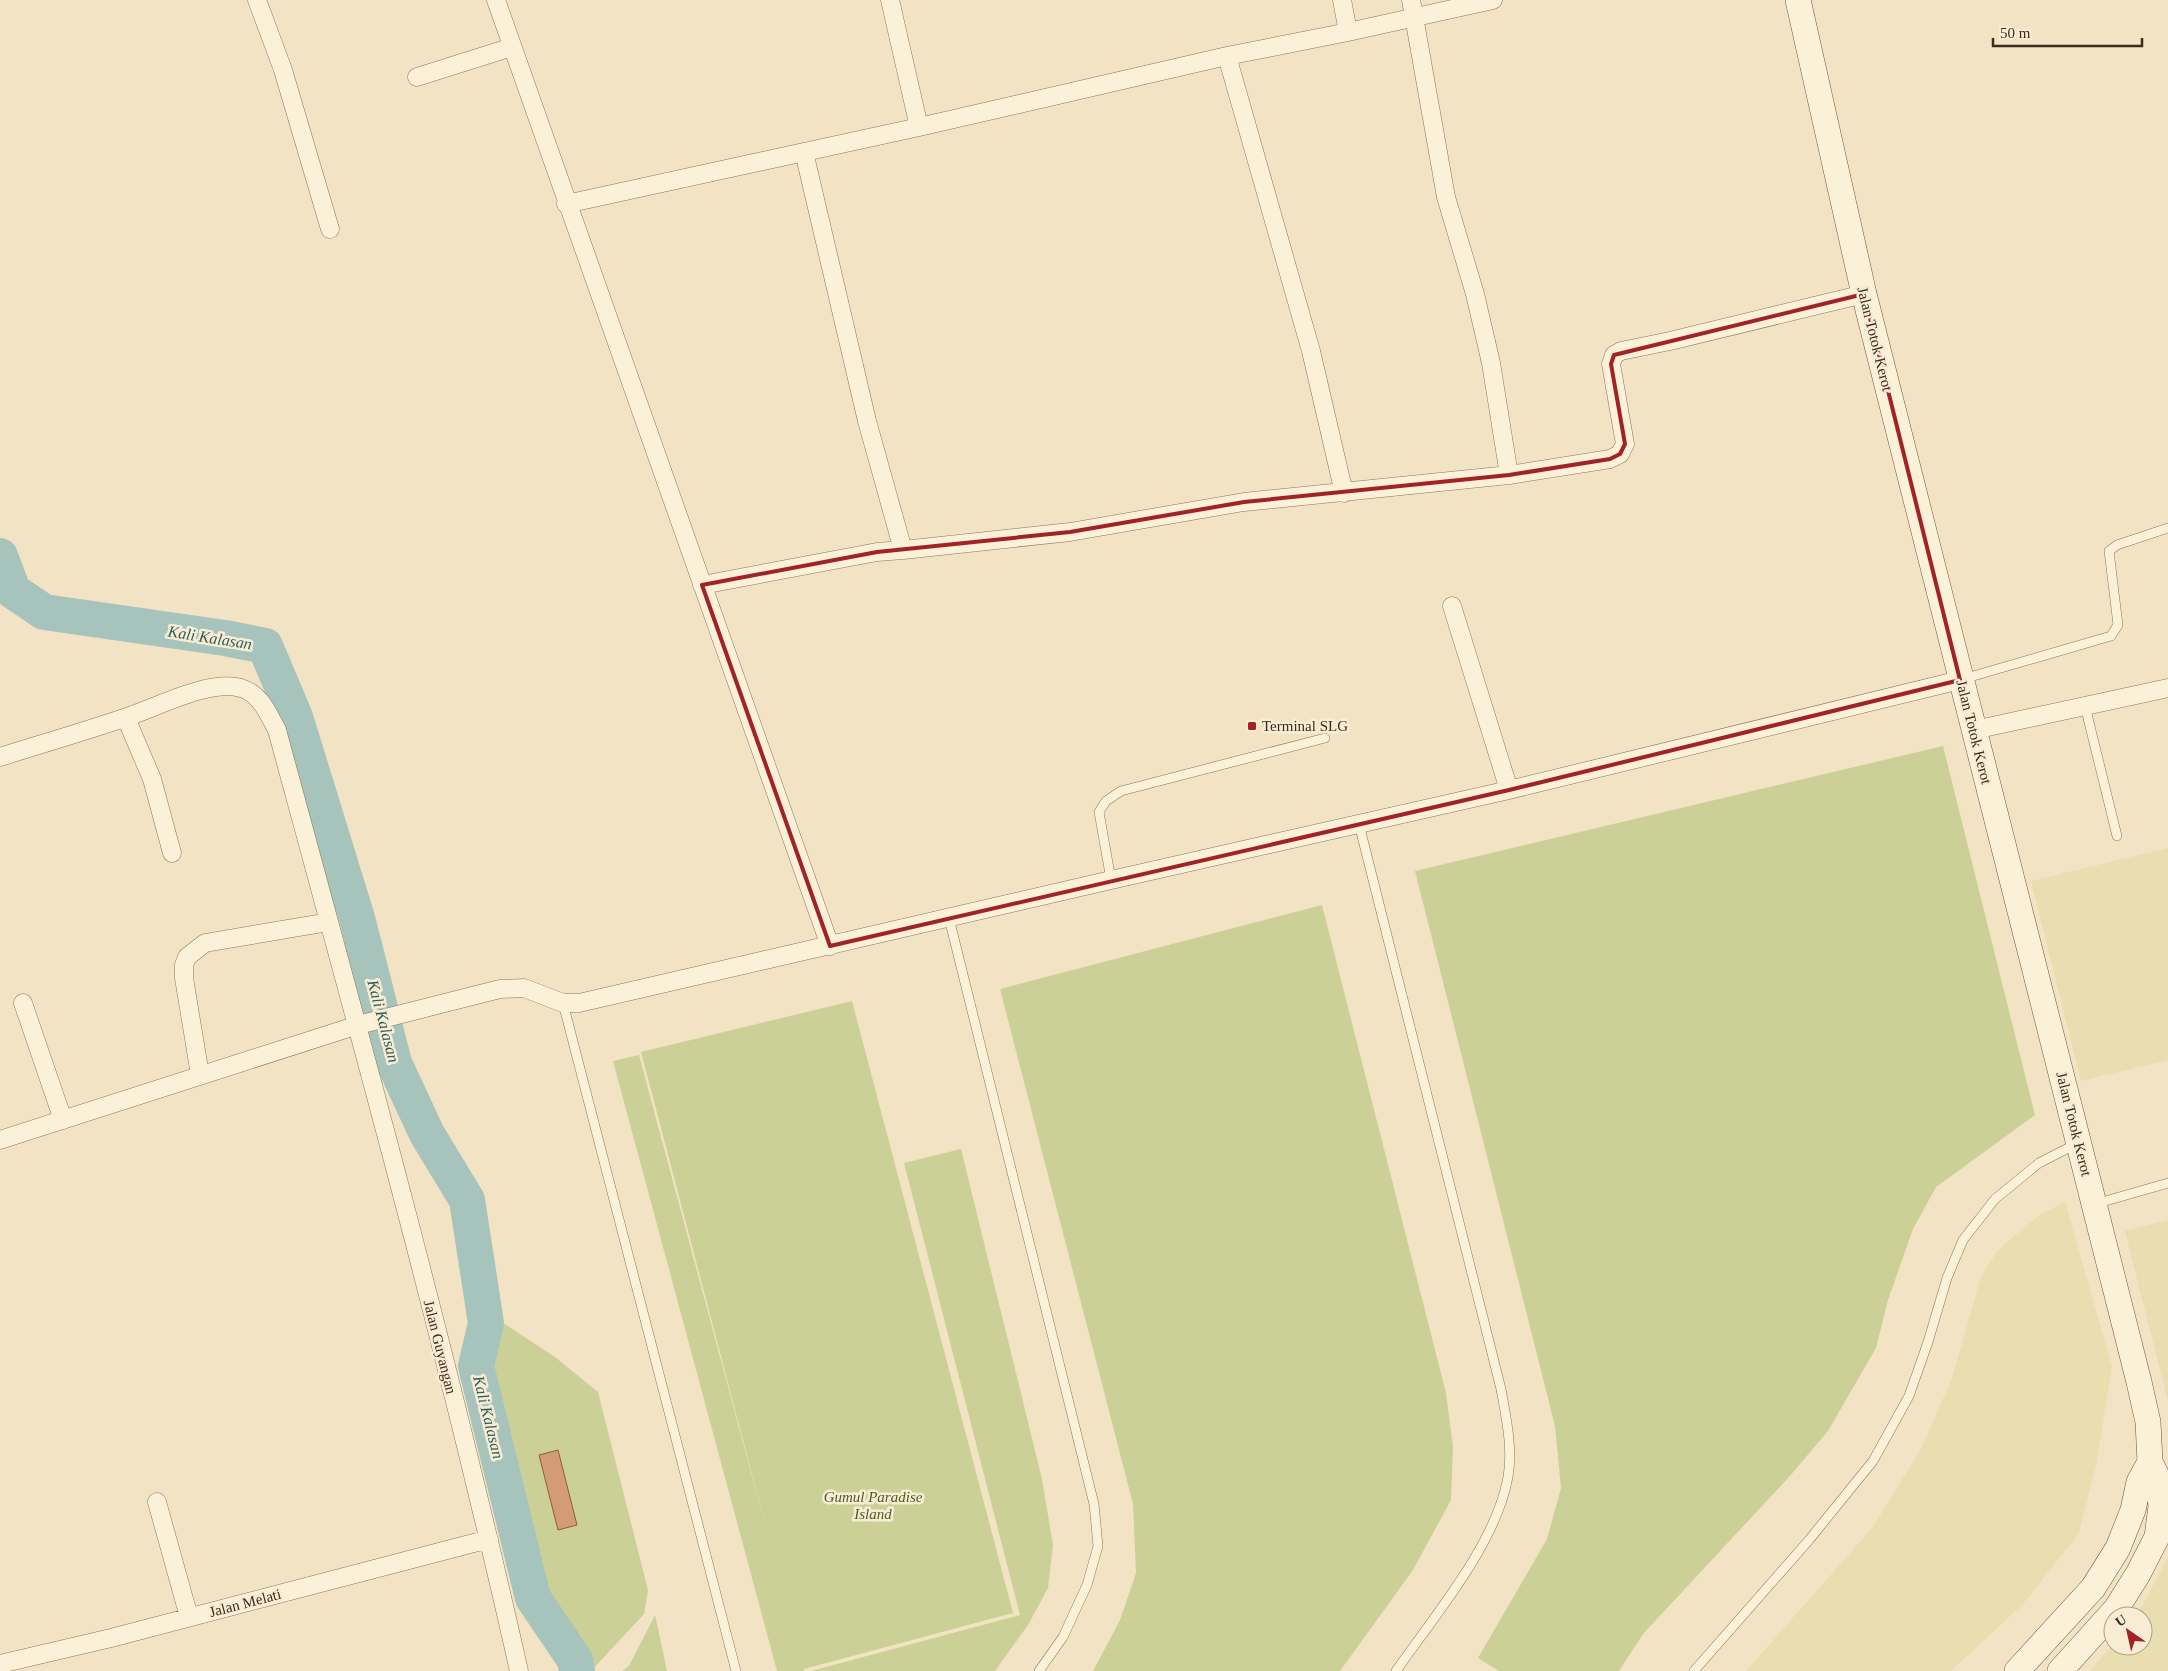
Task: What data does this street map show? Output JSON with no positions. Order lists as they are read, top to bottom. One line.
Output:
{"streets":{"main road":["Jalan Totok Kerot"],"street":["Jalan Guyangan","Jalan Melati"]},"crossings":[["Jalan Guyangan","Jalan Melati"]],"water":["Kali Kalasan"],"parks":["Gumul Paradise Island"],"places":{"transit":["Terminal SLG"]},"scale_bar":"50 m","north":"top left"}
